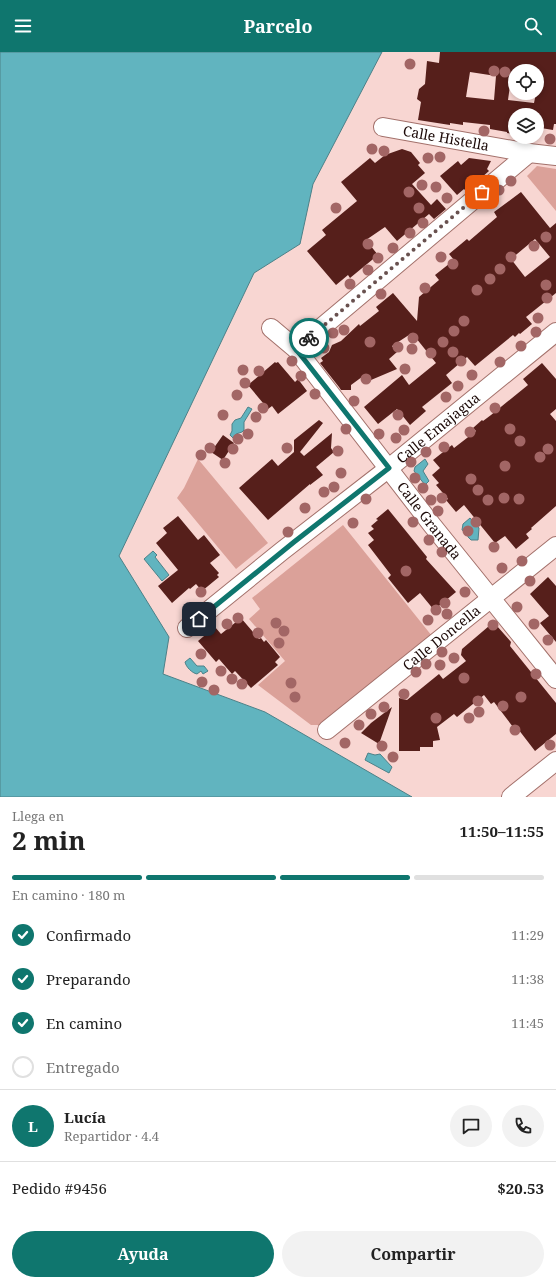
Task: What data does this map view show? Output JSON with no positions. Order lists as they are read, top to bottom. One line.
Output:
{"streets":{"street":["Calle Histella","Calle Emajagua","Calle Granada","Calle Doncella"]},"crossings":[["Calle Emajagua","Calle Granada"],["Calle Granada","Calle Doncella"]],"page":{"header":"Parcelo","heading":["2 min","Llega en","11:50–11:55"],"panel":["Lucía","Repartidor · 4.4","Pedido #9456","$20.53"],"bar":"En camino · 180 m","list":[["Confirmado","11:29"],["Preparando","11:38"],["En camino","11:45"],"Entregado"],"round":"L","buttons":["Ayuda","Compartir"]}}
